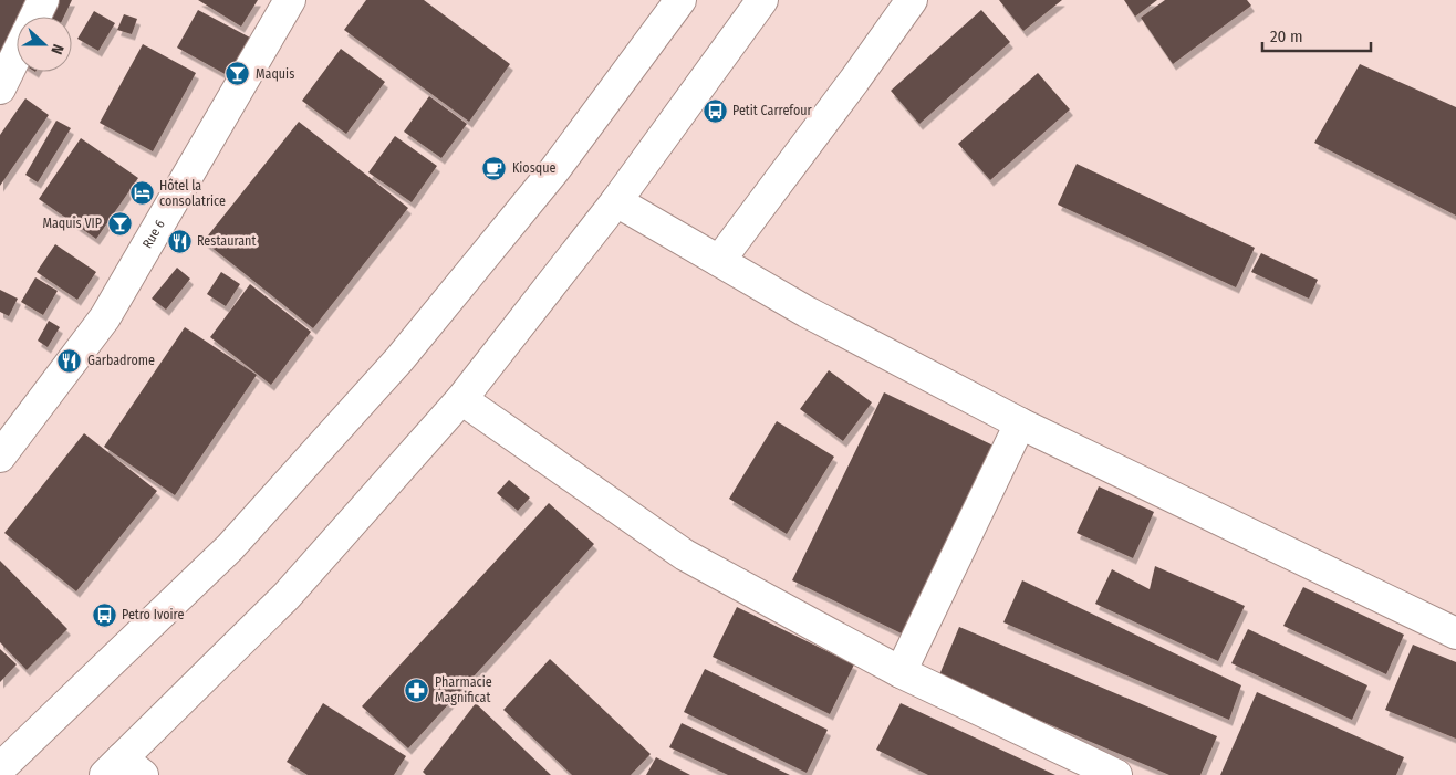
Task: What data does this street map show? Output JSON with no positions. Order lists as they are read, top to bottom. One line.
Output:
{"streets":{"street":["Rue 6"]},"places":{"bar":["Maquis","Maquis VIP"],"bus stop":["Petit Carrefour","Petro Ivoire"],"cafe":["Kiosque"],"hotel":["Hôtel la consolatrice"],"restaurant":["Restaurant","Garbadrome"],"pharmacy":["Pharmacie Magnificat"]},"scale_bar":"20 m","north":"right"}
